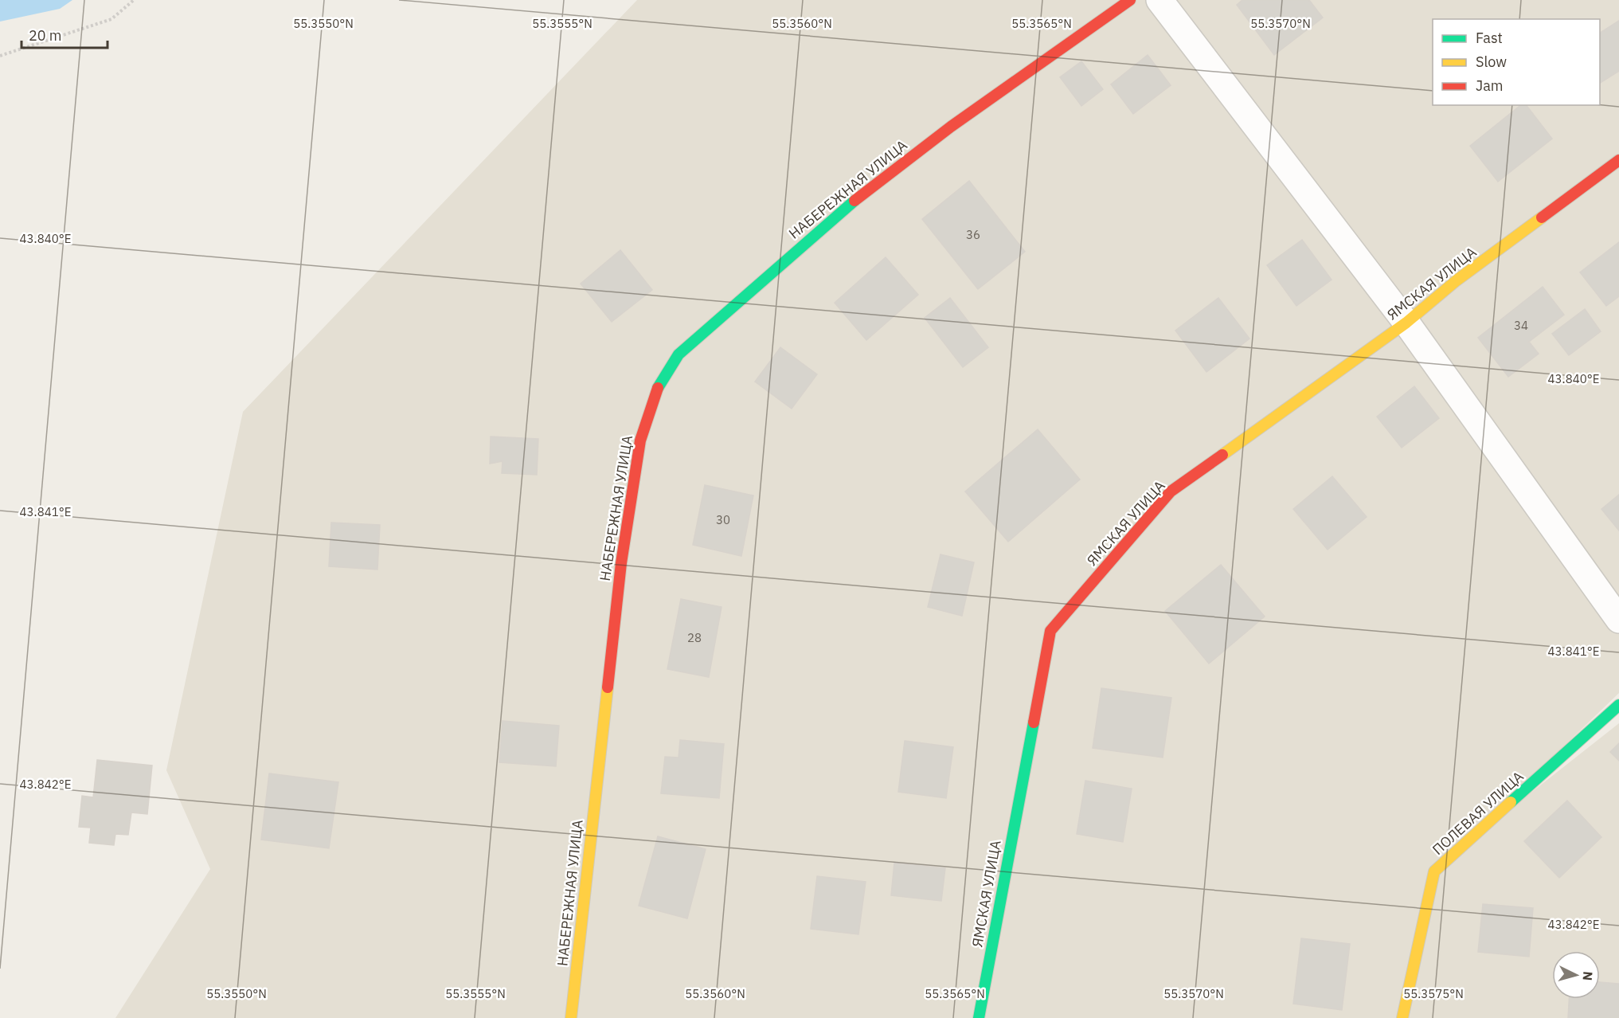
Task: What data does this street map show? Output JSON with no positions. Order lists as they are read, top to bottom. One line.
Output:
{"streets":{"street":["НАБЕРЕЖНАЯ УЛИЦА","ЯМСКАЯ УЛИЦА","ПОЛЕВАЯ УЛИЦА"]},"house_numbers":["36","34","30","28"],"legend":["Fast","Slow","Jam"],"scale_bar":"20 m","north":"right","coordinates":["55.3550°N","55.3555°N","55.3560°N","55.3565°N","55.3570°N","43.840°E","43.841°E","43.842°E","55.3575°N"]}
